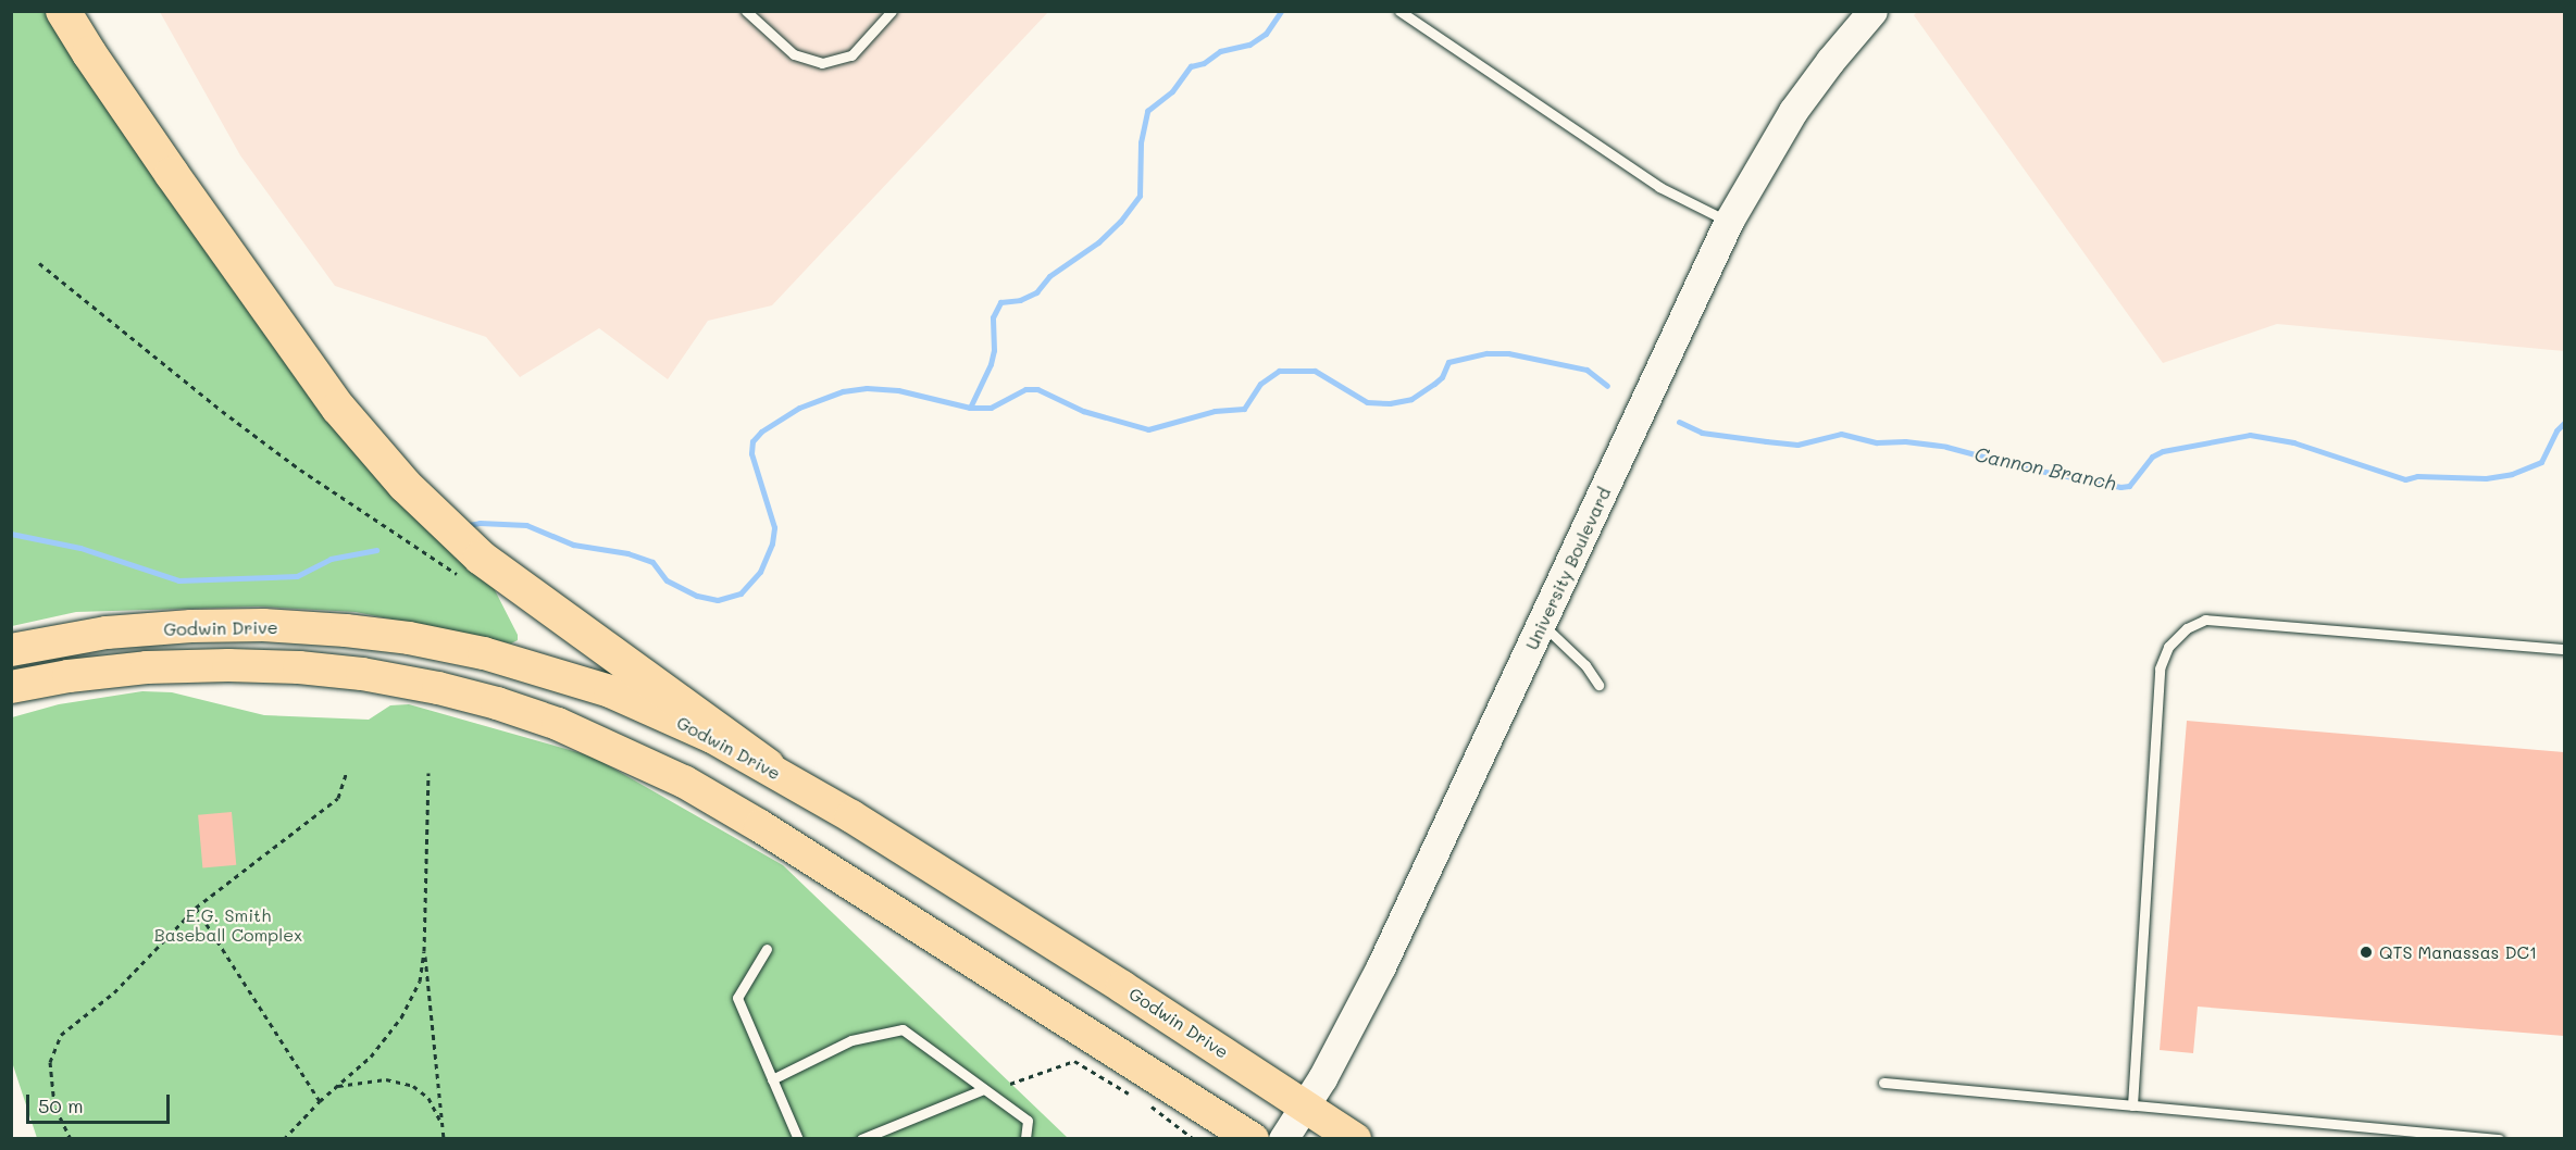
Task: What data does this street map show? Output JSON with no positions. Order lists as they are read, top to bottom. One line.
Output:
{"streets":{"main road":["University Boulevard","Godwin Drive"]},"crossings":[["University Boulevard","Godwin Drive"]],"water":["Cannon Branch"],"parks":["E.G. Smith Baseball Complex"],"places":["QTS Manassas DC1"],"scale_bar":"50 m"}
